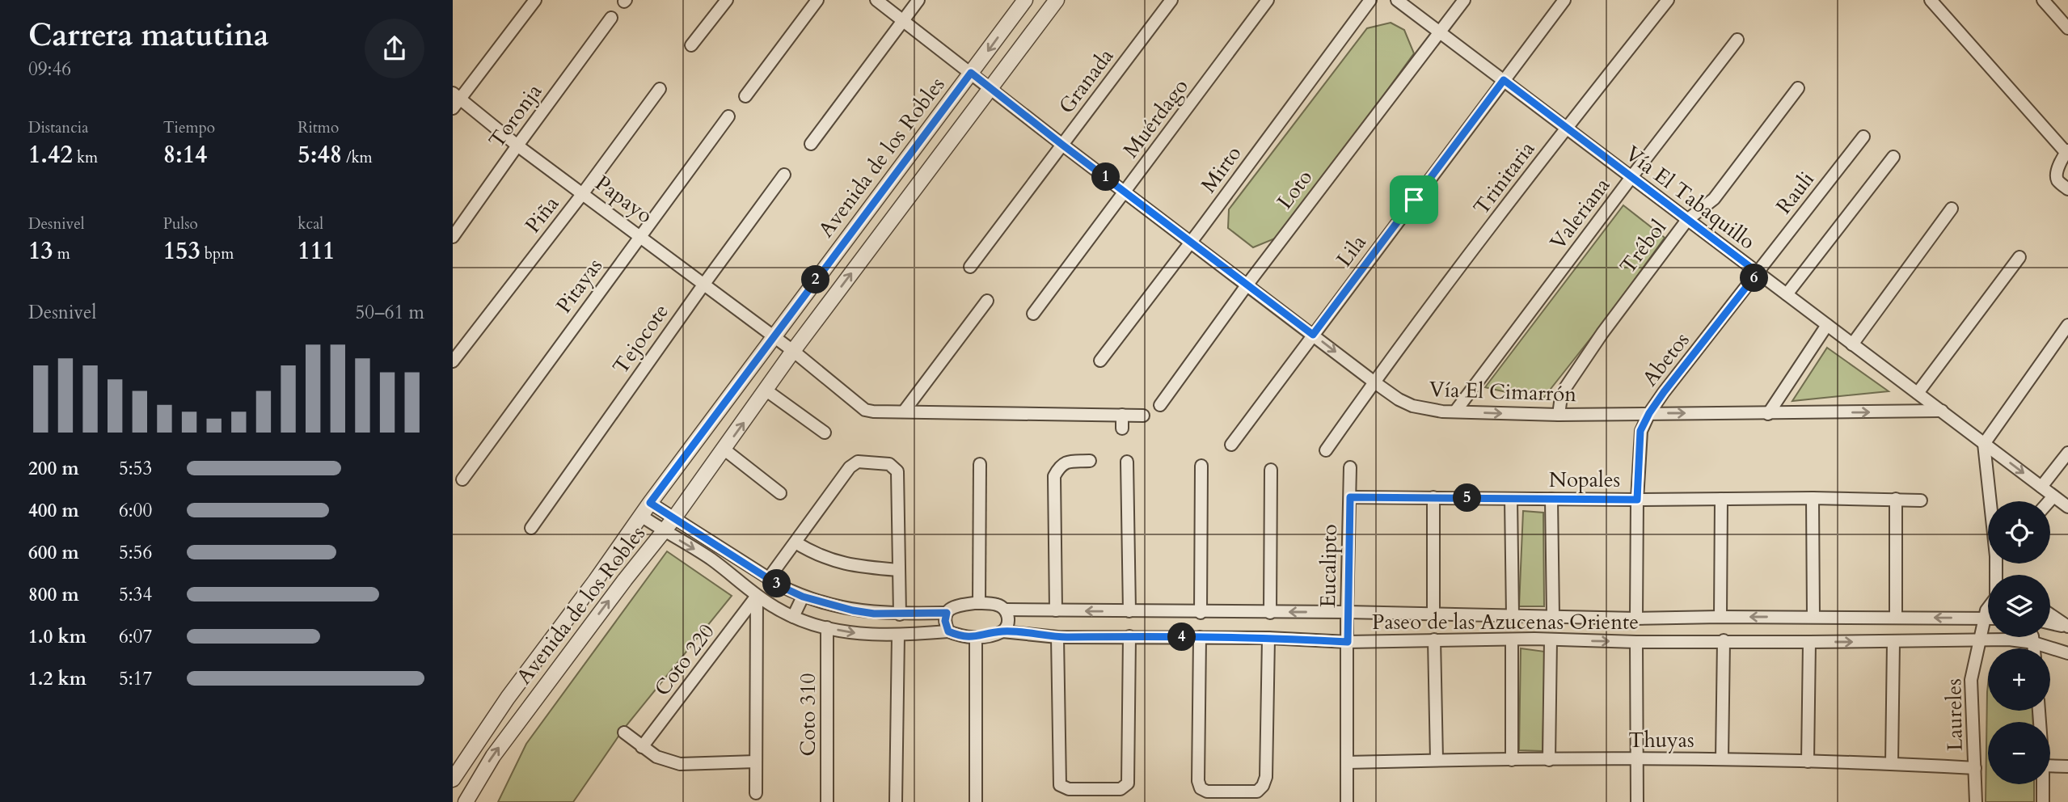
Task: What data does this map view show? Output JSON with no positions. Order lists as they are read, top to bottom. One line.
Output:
{"streets":{"street":["Granada","Toronja","Muérdago","Avenida de los Robles","Mirto","Trinitaria","Loto","Rauli","Vía El Tabaquillo","Papayo","Valeriana","Piña","Trébol","Lila","Pitayas","Tejocote","Abetos","Vía El Cimarrón","Nopales","Eucalipto","Paseo de las Azucenas Oriente","Coto 220","Coto 310","Laureles","Thuyas"]},"crossings":[["Granada","Vía El Cimarrón"],["Toronja","Papayo"],["Muérdago","Vía El Cimarrón"],["Avenida de los Robles","Papayo"],["Avenida de los Robles","Vía El Cimarrón"],["Mirto","Vía El Cimarrón"],["Trinitaria","Vía El Tabaquillo"],["Trinitaria","Vía El Cimarrón"],["Loto","Vía El Tabaquillo"],["Loto","Vía El Cimarrón"],["Rauli","Vía El Tabaquillo"],["Rauli","Abetos"],["Vía El Tabaquillo","Valeriana"],["Vía El Tabaquillo","Trébol"],["Vía El Tabaquillo","Lila"],["Vía El Tabaquillo","Abetos"],["Vía El Tabaquillo","Vía El Cimarrón"],["Vía El Tabaquillo","Laureles"],["Papayo","Piña"],["Papayo","Pitayas"],["Papayo","Tejocote"],["Valeriana","Vía El Cimarrón"],["Trébol","Vía El Cimarrón"],["Lila","Vía El Cimarrón"],["Abetos","Vía El Cimarrón"],["Abetos","Nopales"],["Abetos","Paseo de las Azucenas Oriente"],["Nopales","Eucalipto"],["Eucalipto","Paseo de las Azucenas Oriente"],["Eucalipto","Thuyas"],["Paseo de las Azucenas Oriente","Laureles"],["Laureles","Thuyas"]],"one_way":["Vía El Cimarrón"],"page":{"heading":["Carrera matutina","09:46"],"stats":[["Distancia","1.42 km"],["Tiempo","8:14"],["Ritmo","5:48 /km"],["Desnivel","13 m"],["Pulso","153 bpm"],["kcal","111"]],"pins":["1","6","2","5","3","4"],"chart":["Desnivel","50–61 m"],"list":[{"name":"200 m","note":"5:53"},{"name":"400 m","note":"6:00"},{"name":"600 m","note":"5:56"},{"name":"800 m","note":"5:34"},{"name":"1.0 km","note":"6:07"},{"name":"1.2 km","note":"5:17"}],"map_buttons":["+","−"]}}
